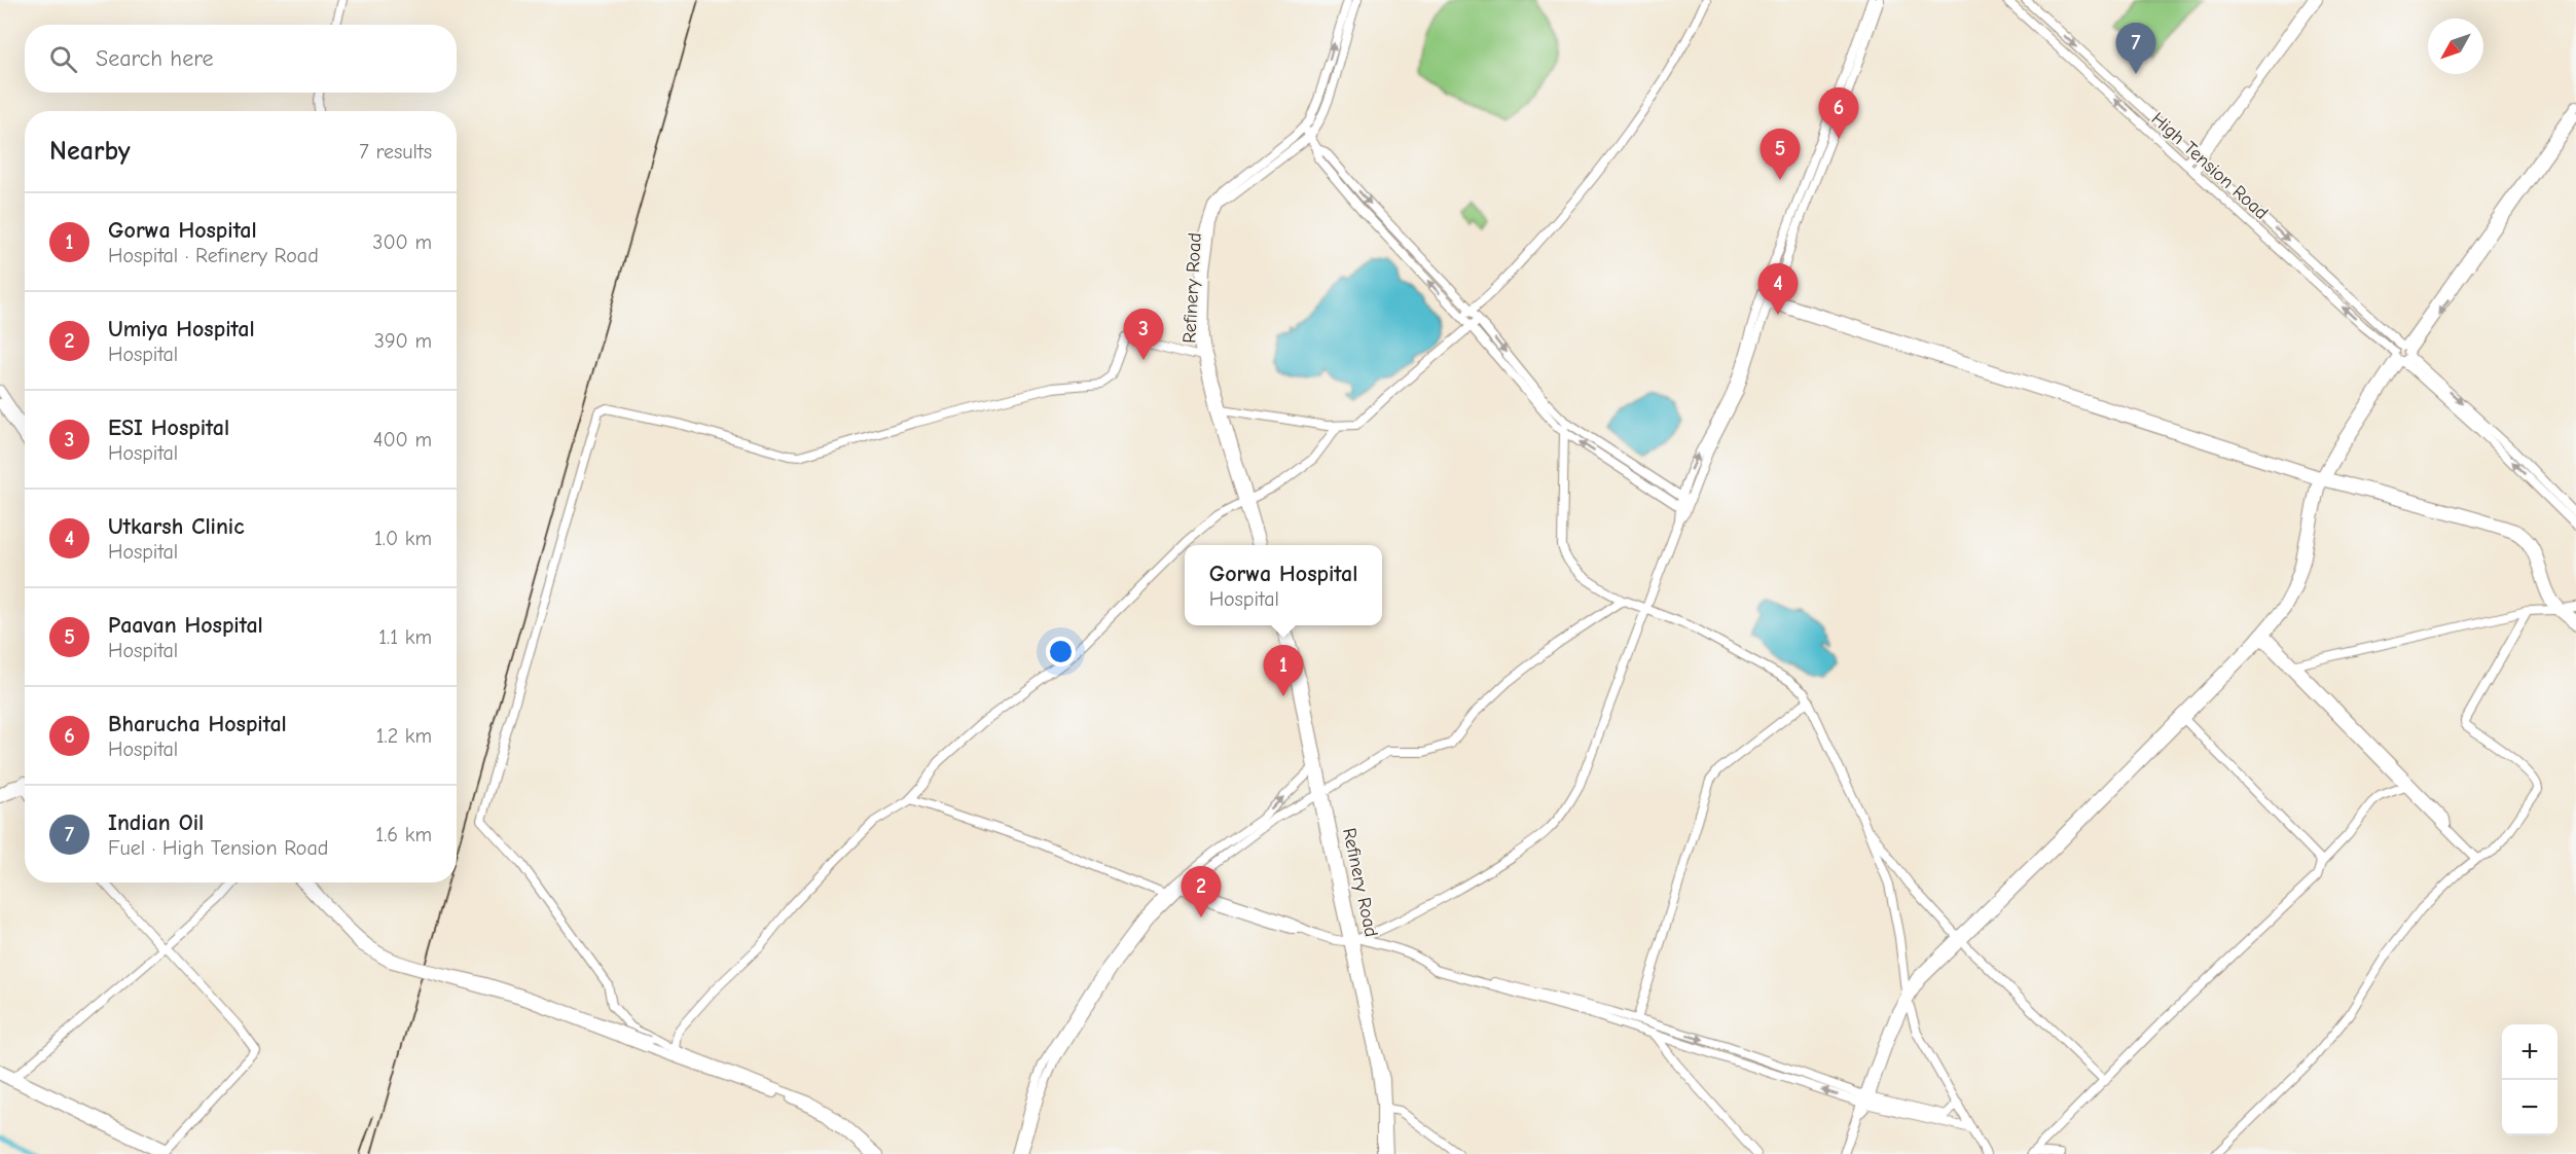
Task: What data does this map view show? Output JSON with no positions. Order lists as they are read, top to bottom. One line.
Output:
{"streets":{"main road":["Refinery Road"],"street":["High Tension Road"]},"north":"bottom left","page":{"pins":["7","6","5","4","3","1","2"],"search":"Search here","heading":["Nearby","7 results"],"list":[{"mark":"1","name":"Gorwa Hospital","note":"Hospital · Refinery Road","value":"300 m"},{"mark":"2","name":"Umiya Hospital","note":"Hospital","value":"390 m"},{"mark":"3","name":"ESI Hospital","note":"Hospital","value":"400 m"},{"mark":"4","name":"Utkarsh Clinic","note":"Hospital","value":"1.0 km"},{"mark":"5","name":"Paavan Hospital","note":"Hospital","value":"1.1 km"},{"mark":"6","name":"Bharucha Hospital","note":"Hospital","value":"1.2 km"},{"mark":"7","name":"Indian Oil","note":"Fuel · High Tension Road","value":"1.6 km"}],"popup":["Gorwa Hospital","Hospital"],"map_buttons":["+","−"]}}
